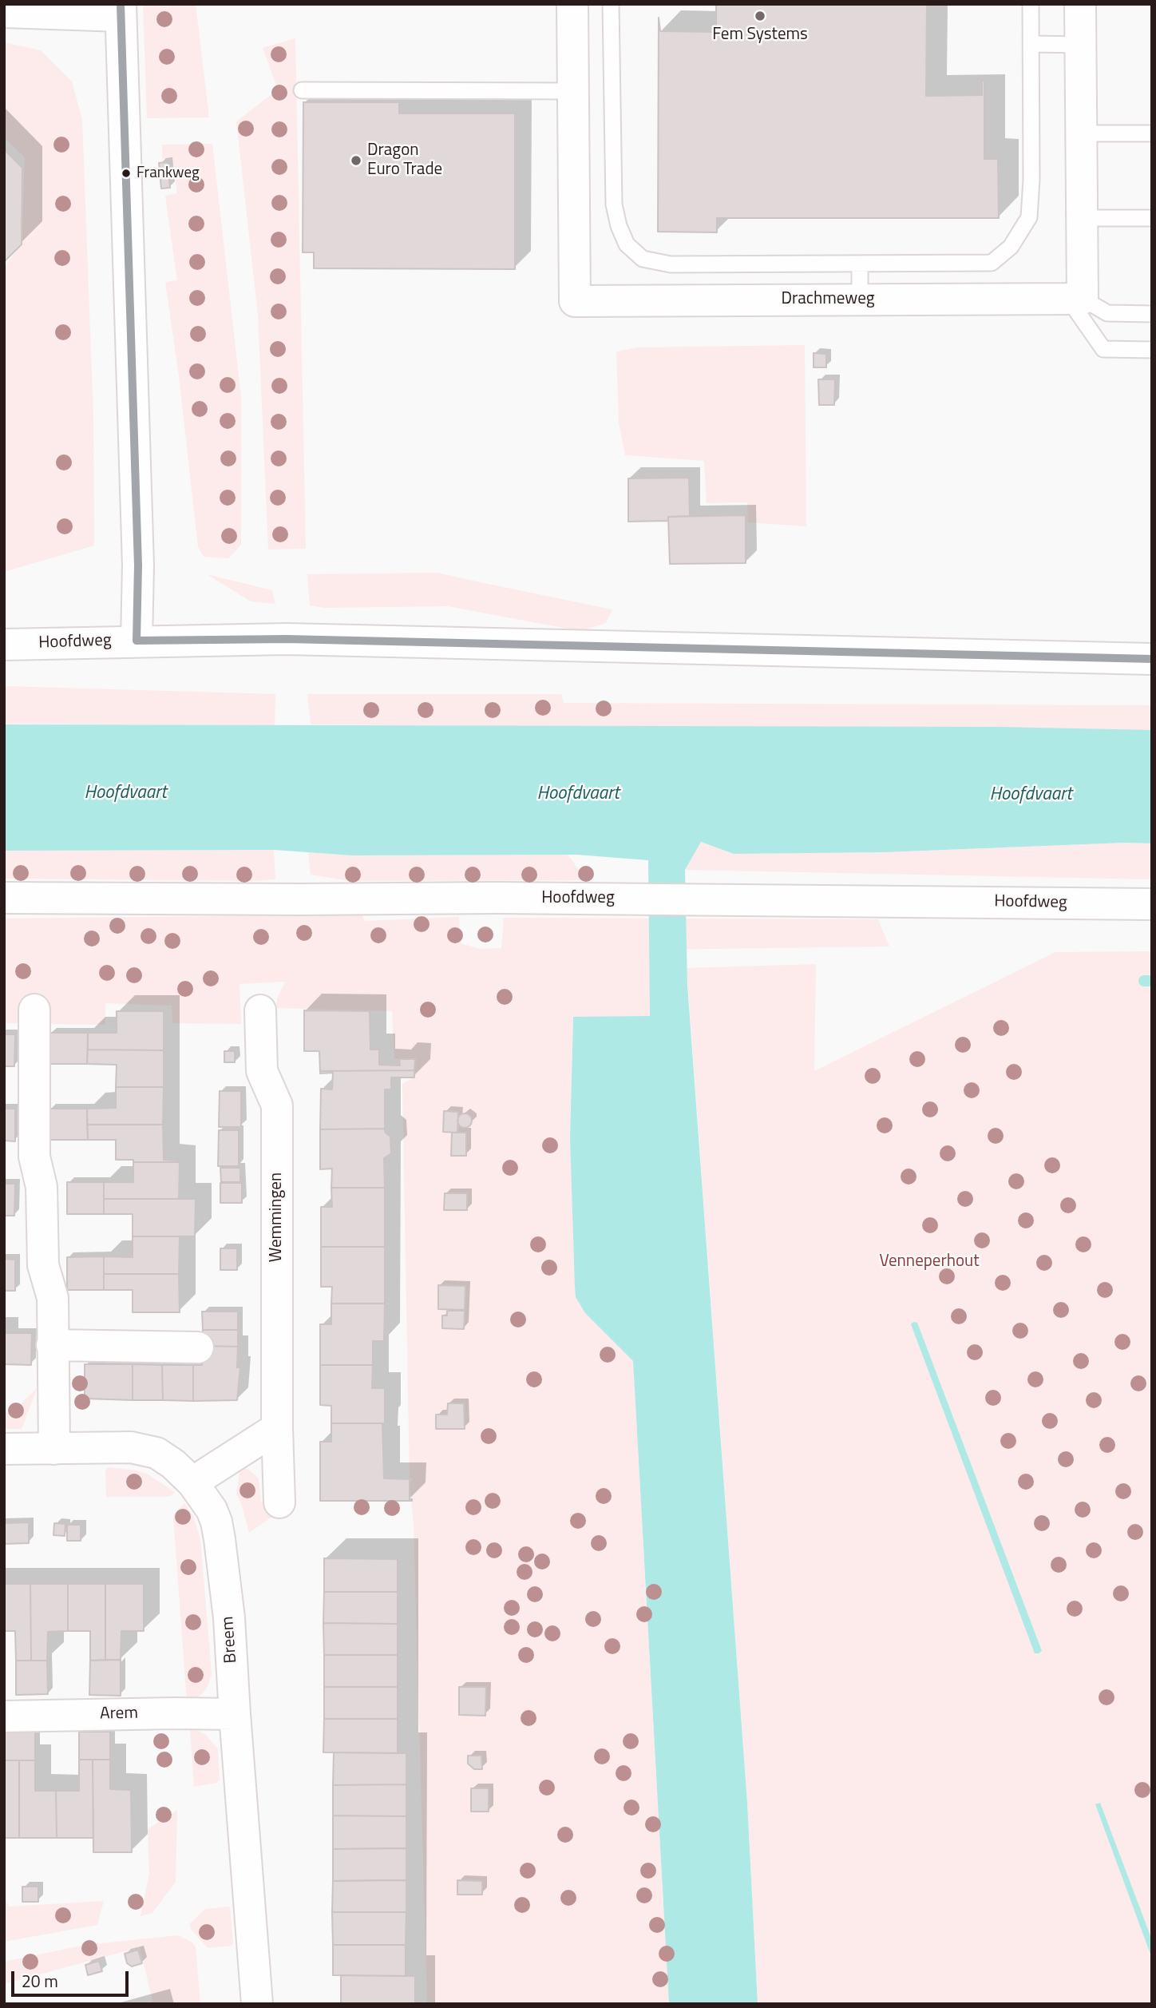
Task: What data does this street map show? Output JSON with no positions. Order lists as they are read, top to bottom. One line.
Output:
{"streets":{"street":["Drachmeweg","Hoofdweg","Wemmingen","Breem","Arem"]},"crossings":[["Breem","Arem"]],"water":["Hoofdvaart"],"parks":["Venneperhout"],"places":["Fem Systems","Dragon Euro Trade","Frankweg"],"scale_bar":"20 m"}
